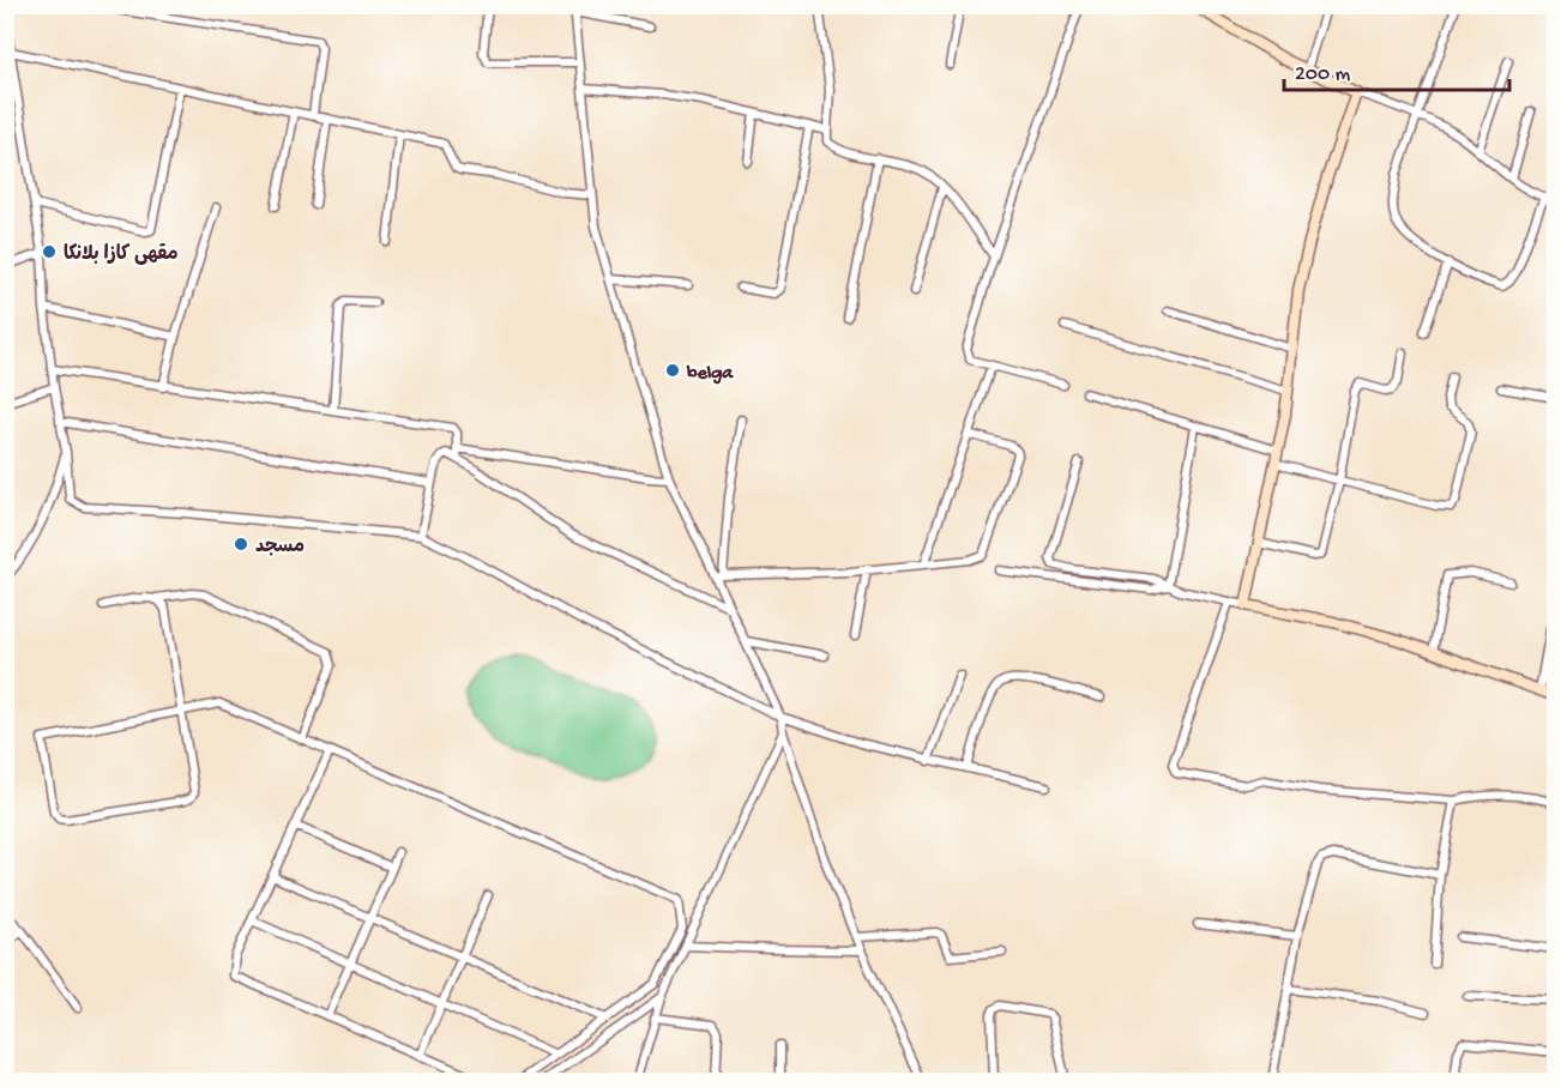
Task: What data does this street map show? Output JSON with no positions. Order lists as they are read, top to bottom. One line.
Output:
{"places":["مقهى كازا بلانكا","belga","مسجد"],"scale_bar":"200 m"}
